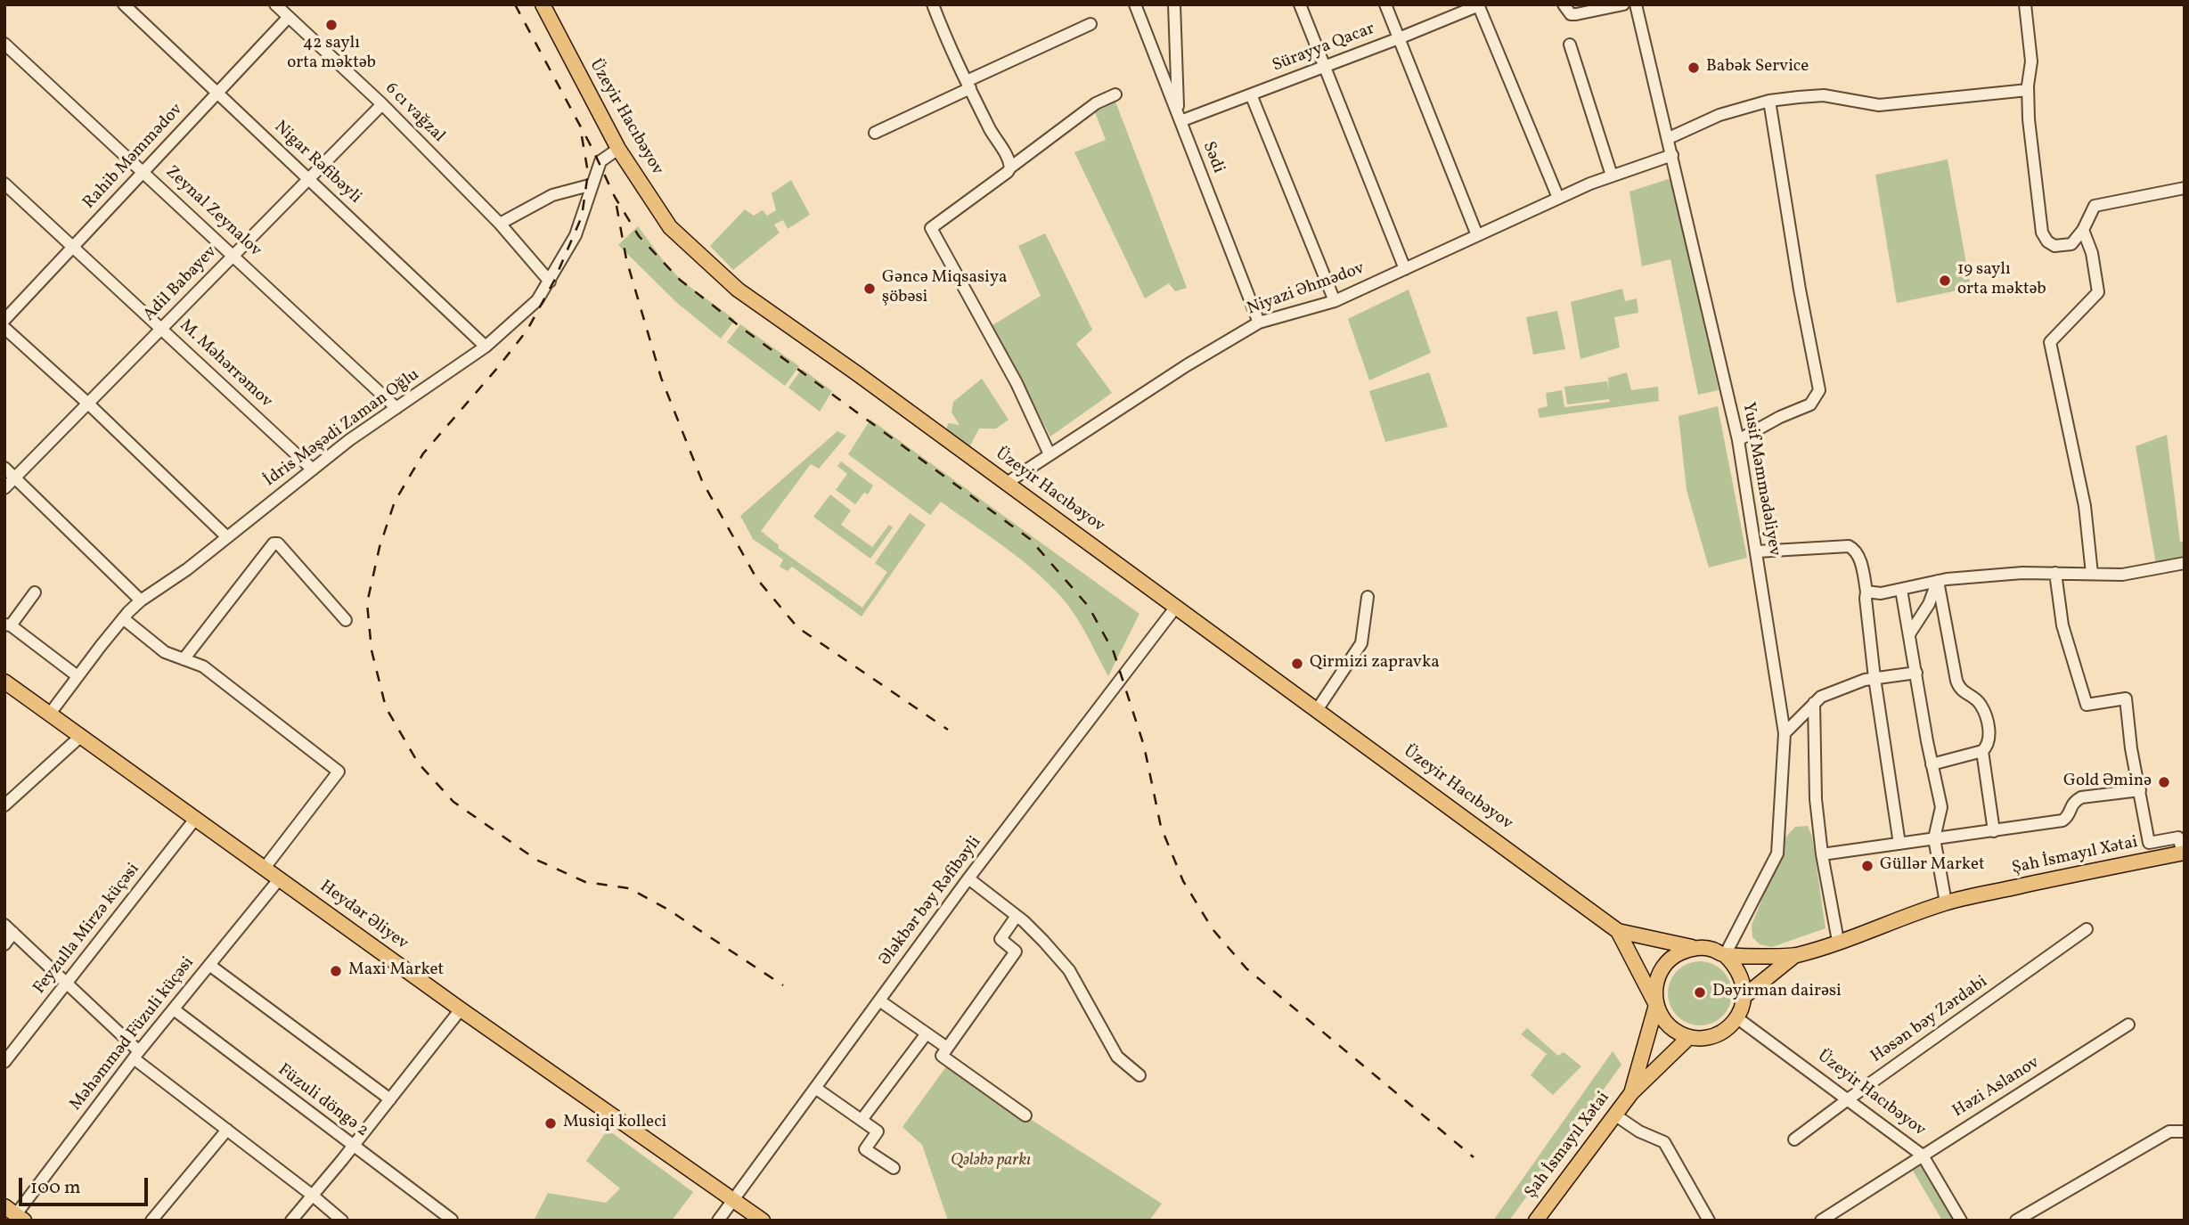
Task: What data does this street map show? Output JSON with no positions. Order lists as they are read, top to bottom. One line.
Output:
{"streets":{"main road":["Üzeyir Hacıbəyov","Şah İsmayıl Xətai","Heydər Əliyev"],"street":["Sürayya Qacar","6 cı vağzal","Rahib Məmmədov","Sədi","Nigar Rəfibəyli","Zeynal Zeynalov","Adil Babayev","Niyazi Əhmədov","M. Məhərrəmov","İdris Məşədi Zaman Oğlu","Yusif Məmmədəliyev","Ələkbər bəy Rəfibəyli","Feyzulla Mirzə küçəsi","Həsən bəy Zərdabi","Məhəmməd Füzuli küçəsi","Həzi Aslanov","Füzuli döngə 2"]},"crossings":[["Sürayya Qacar","Sədi"],["6 cı vağzal","Rahib Məmmədov"],["6 cı vağzal","Adil Babayev"],["6 cı vağzal","İdris Məşədi Zaman Oğlu"],["Üzeyir Hacıbəyov","Niyazi Əhmədov"],["Üzeyir Hacıbəyov","İdris Məşədi Zaman Oğlu"],["Üzeyir Hacıbəyov","Yusif Məmmədəliyev"],["Üzeyir Hacıbəyov","Şah İsmayıl Xətai"],["Üzeyir Hacıbəyov","Ələkbər bəy Rəfibəyli"],["Üzeyir Hacıbəyov","Həsən bəy Zərdabi"],["Üzeyir Hacıbəyov","Həzi Aslanov"],["Rahib Məmmədov","Nigar Rəfibəyli"],["Rahib Məmmədov","Zeynal Zeynalov"],["Rahib Məmmədov","M. Məhərrəmov"],["Sədi","Niyazi Əhmədov"],["Nigar Rəfibəyli","Adil Babayev"],["Nigar Rəfibəyli","İdris Məşədi Zaman Oğlu"],["Zeynal Zeynalov","Adil Babayev"],["Zeynal Zeynalov","İdris Məşədi Zaman Oğlu"],["Adil Babayev","M. Məhərrəmov"],["Niyazi Əhmədov","Yusif Məmmədəliyev"],["M. Məhərrəmov","İdris Məşədi Zaman Oğlu"],["İdris Məşədi Zaman Oğlu","Heydər Əliyev"],["Yusif Məmmədəliyev","Şah İsmayıl Xətai"],["Ələkbər bəy Rəfibəyli","Heydər Əliyev"],["Heydər Əliyev","Feyzulla Mirzə küçəsi"],["Heydər Əliyev","Məhəmməd Füzuli küçəsi"],["Məhəmməd Füzuli küçəsi","Füzuli döngə 2"]],"parks":["Qələbə parkı"],"places":["42 saylı orta məktəb","Babək Service","19 saylı orta məktəb","Gəncə Miqsasiya şöbəsi","Qirmizi zapravka","Gold Əminə","Güllər Market","Maxi Market","Dəyirman dairəsi","Musiqi kolleci"],"scale_bar":"100 m"}
